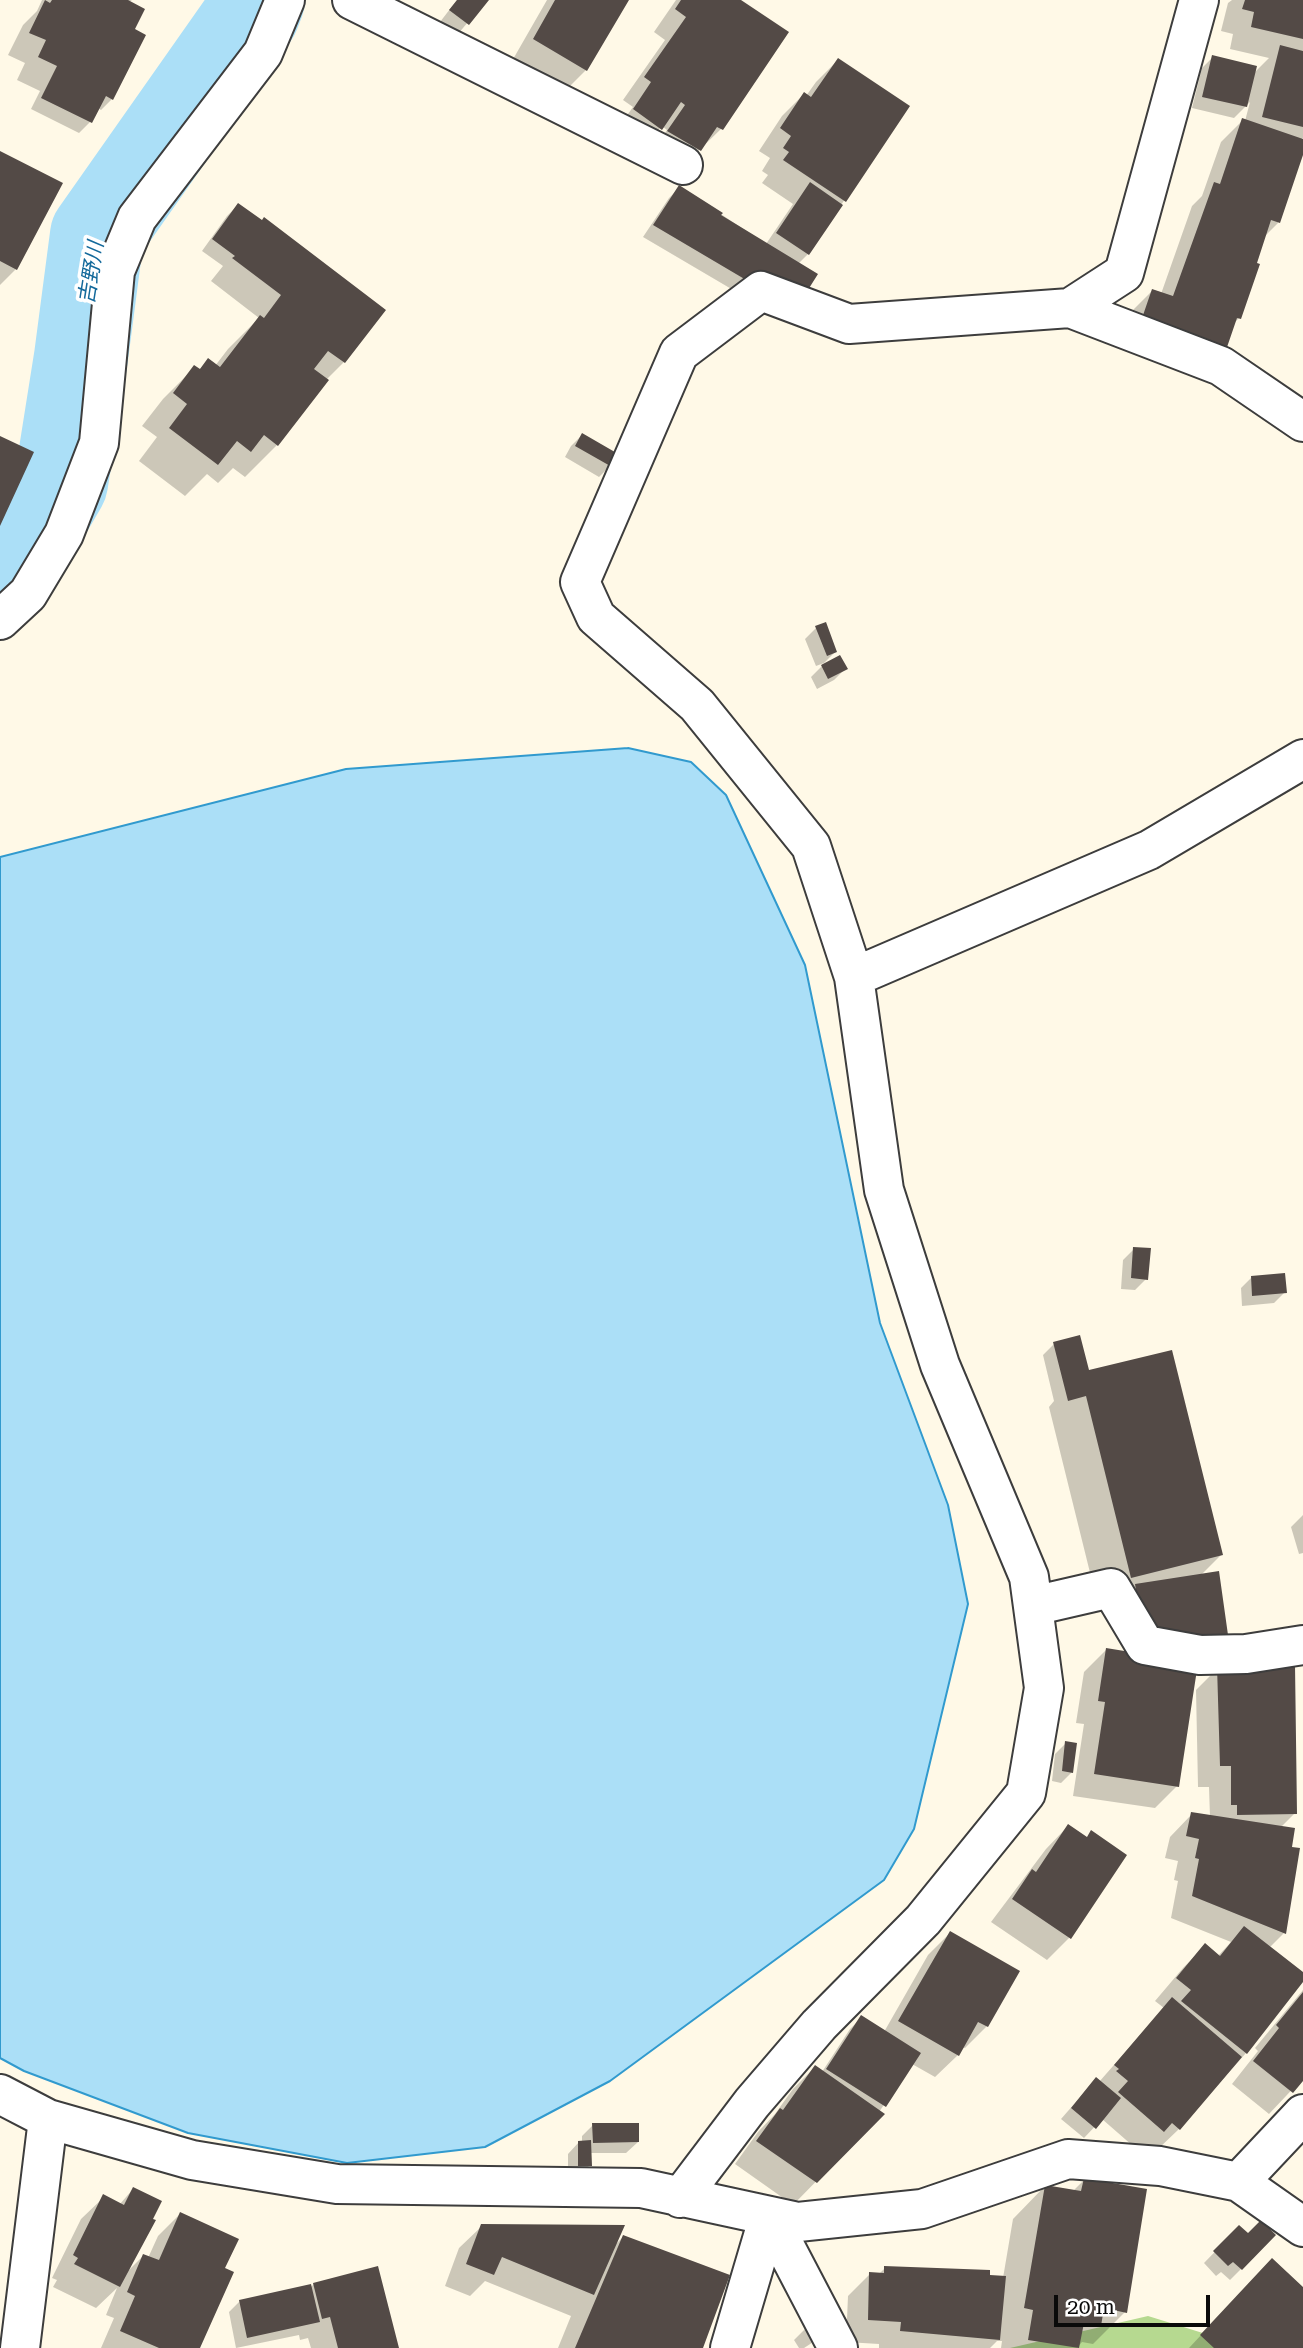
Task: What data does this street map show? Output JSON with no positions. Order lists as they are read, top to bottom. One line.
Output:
{"water":["吉野川"],"scale_bar":"20 m"}
